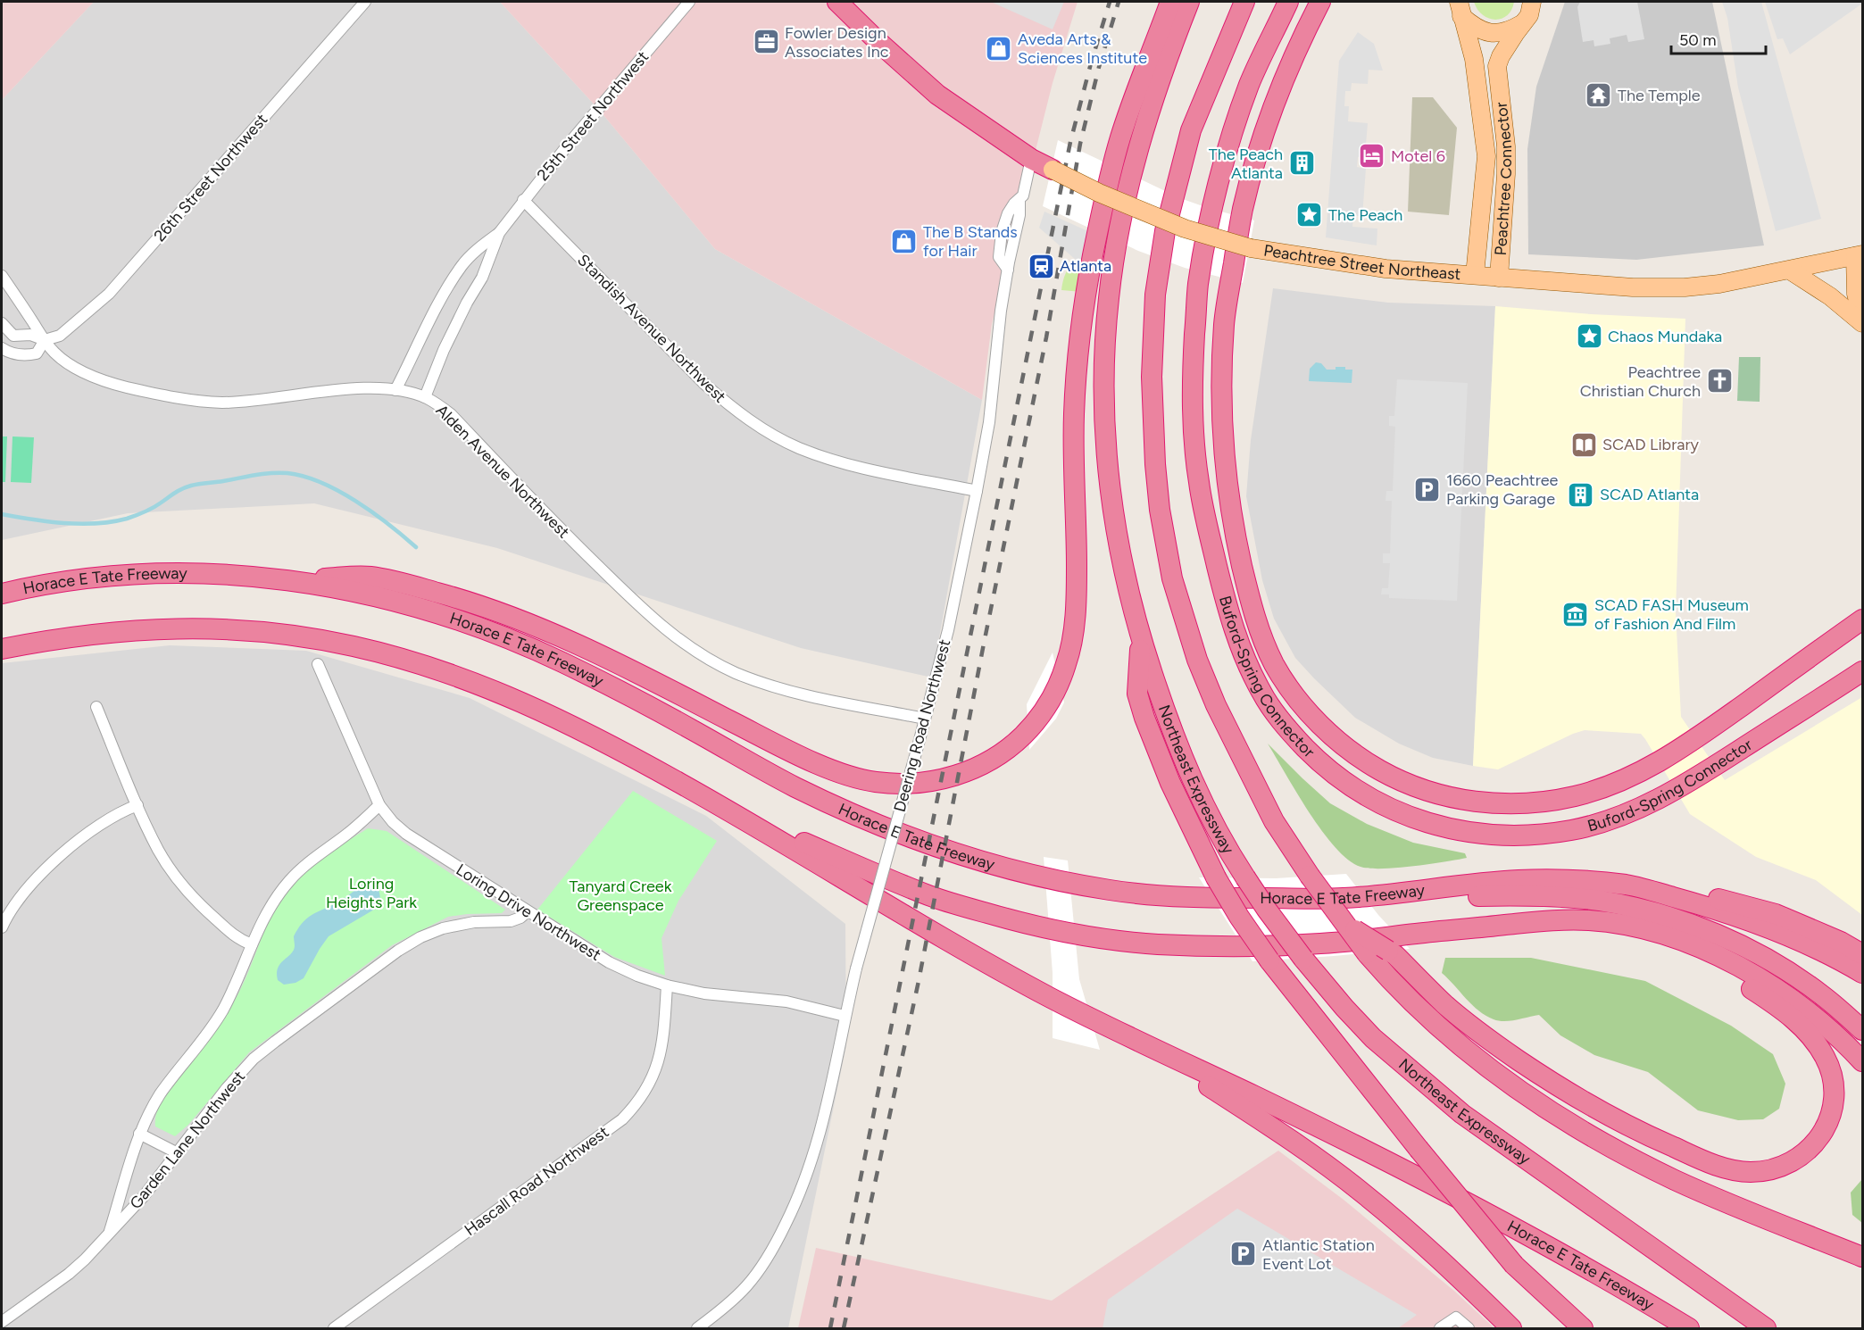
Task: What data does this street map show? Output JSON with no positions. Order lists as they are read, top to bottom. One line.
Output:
{"streets":{"highway":["Peachtree Street Northeast","Horace E Tate Freeway","Buford-Spring Connector","Northeast Expressway"],"main road":["Peachtree Connector"],"street":["25th Street Northwest","26th Street Northwest","Standish Avenue Northwest","Alden Avenue Northwest","Deering Road Northwest","Loring Drive Northwest","Garden Lane Northwest","Hascall Road Northwest"]},"crossings":[["25th Street Northwest","Standish Avenue Northwest"],["25th Street Northwest","Alden Avenue Northwest"],["26th Street Northwest","Alden Avenue Northwest"],["Peachtree Connector","Peachtree Street Northeast"],["Peachtree Street Northeast","Deering Road Northwest"],["Standish Avenue Northwest","Deering Road Northwest"],["Alden Avenue Northwest","Deering Road Northwest"],["Deering Road Northwest","Loring Drive Northwest"],["Loring Drive Northwest","Garden Lane Northwest"],["Loring Drive Northwest","Hascall Road Northwest"]],"parks":["Loring Heights Park","Tanyard Creek Greenspace"],"places":{"office":["Fowler Design Associates Inc"],"shop":["Aveda Arts & Sciences Institute","The B Stands for Hair"],"temple":["The Temple"],"hotel":["Motel 6"],"building":["The Peach Atlanta","SCAD Atlanta"],"place":["The Peach","Chaos Mundaka"],"station":["Atlanta"],"church":["Peachtree Christian Church"],"library":["SCAD Library"],"parking":["1660 Peachtree Parking Garage","Atlantic Station Event Lot"],"museum":["SCAD FASH Museum of Fashion And Film"]},"scale_bar":"50 m"}
